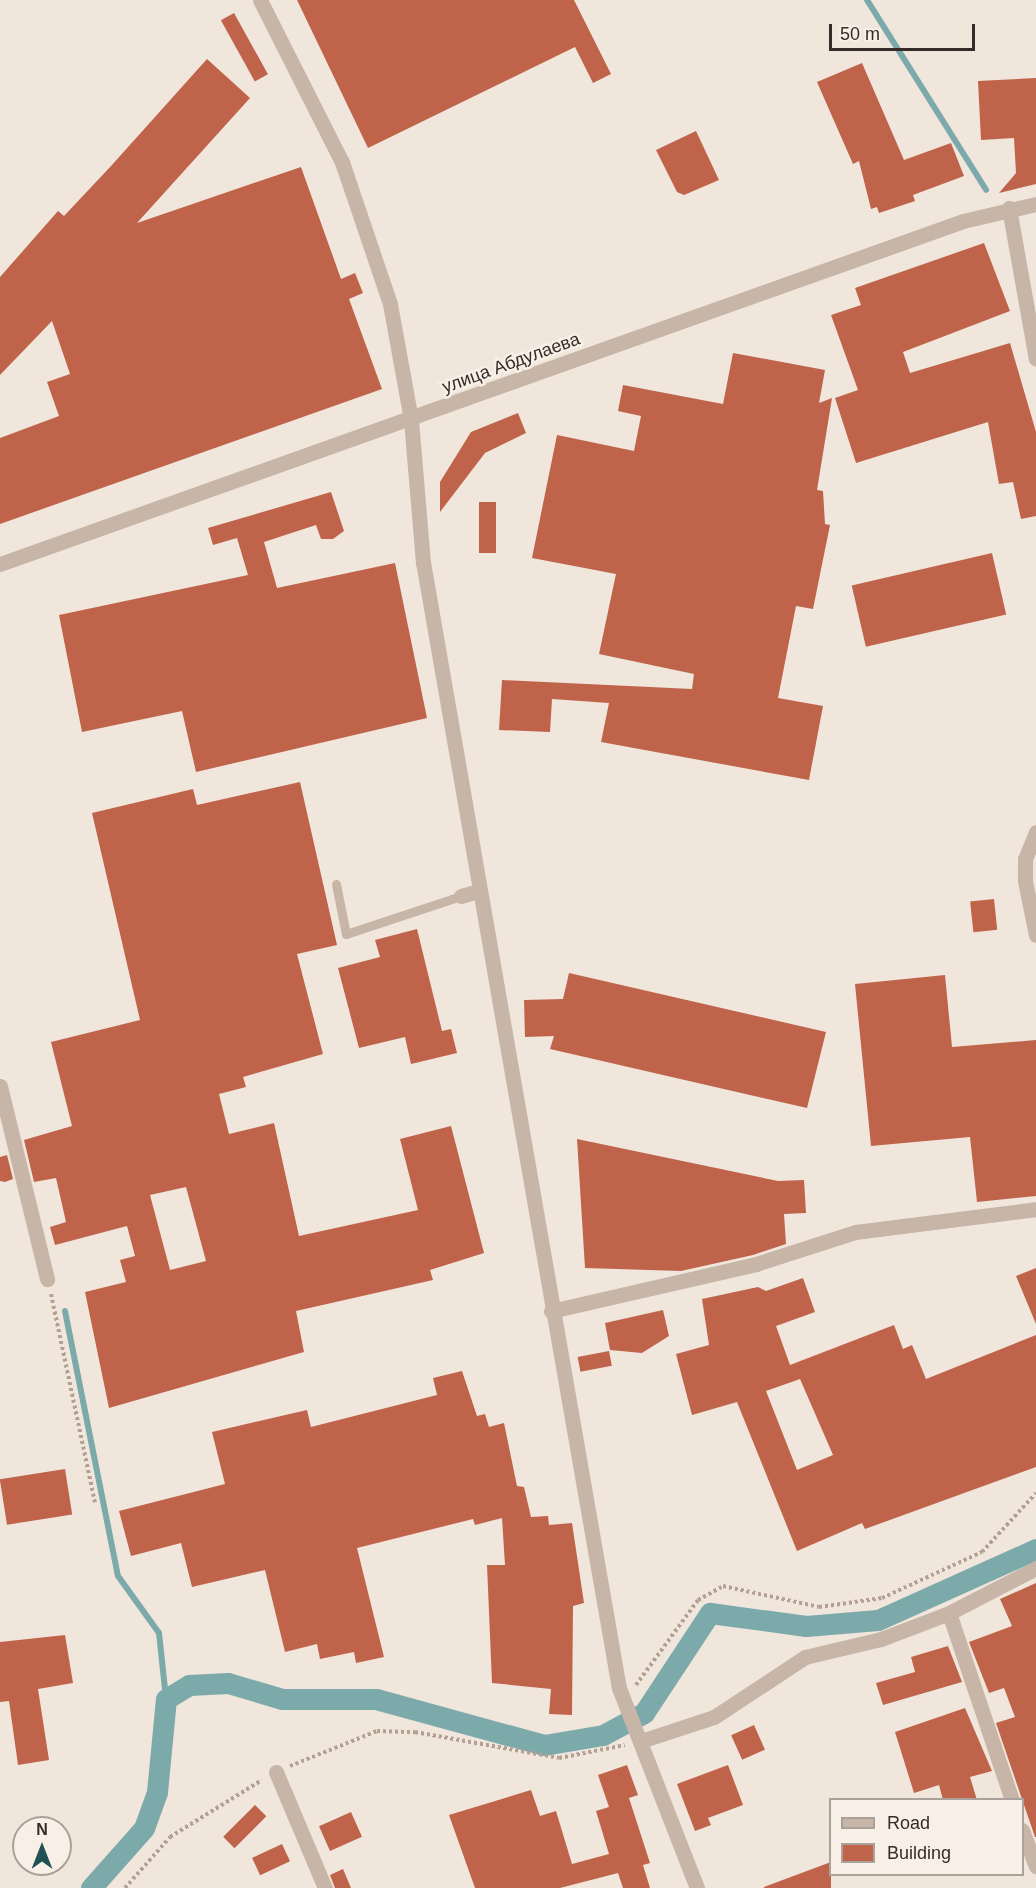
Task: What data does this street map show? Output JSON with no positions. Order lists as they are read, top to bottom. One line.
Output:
{"streets":{"street":["улица Абдулаева"]},"legend":["Road","Building"],"scale_bar":"50 m","north":"top"}
